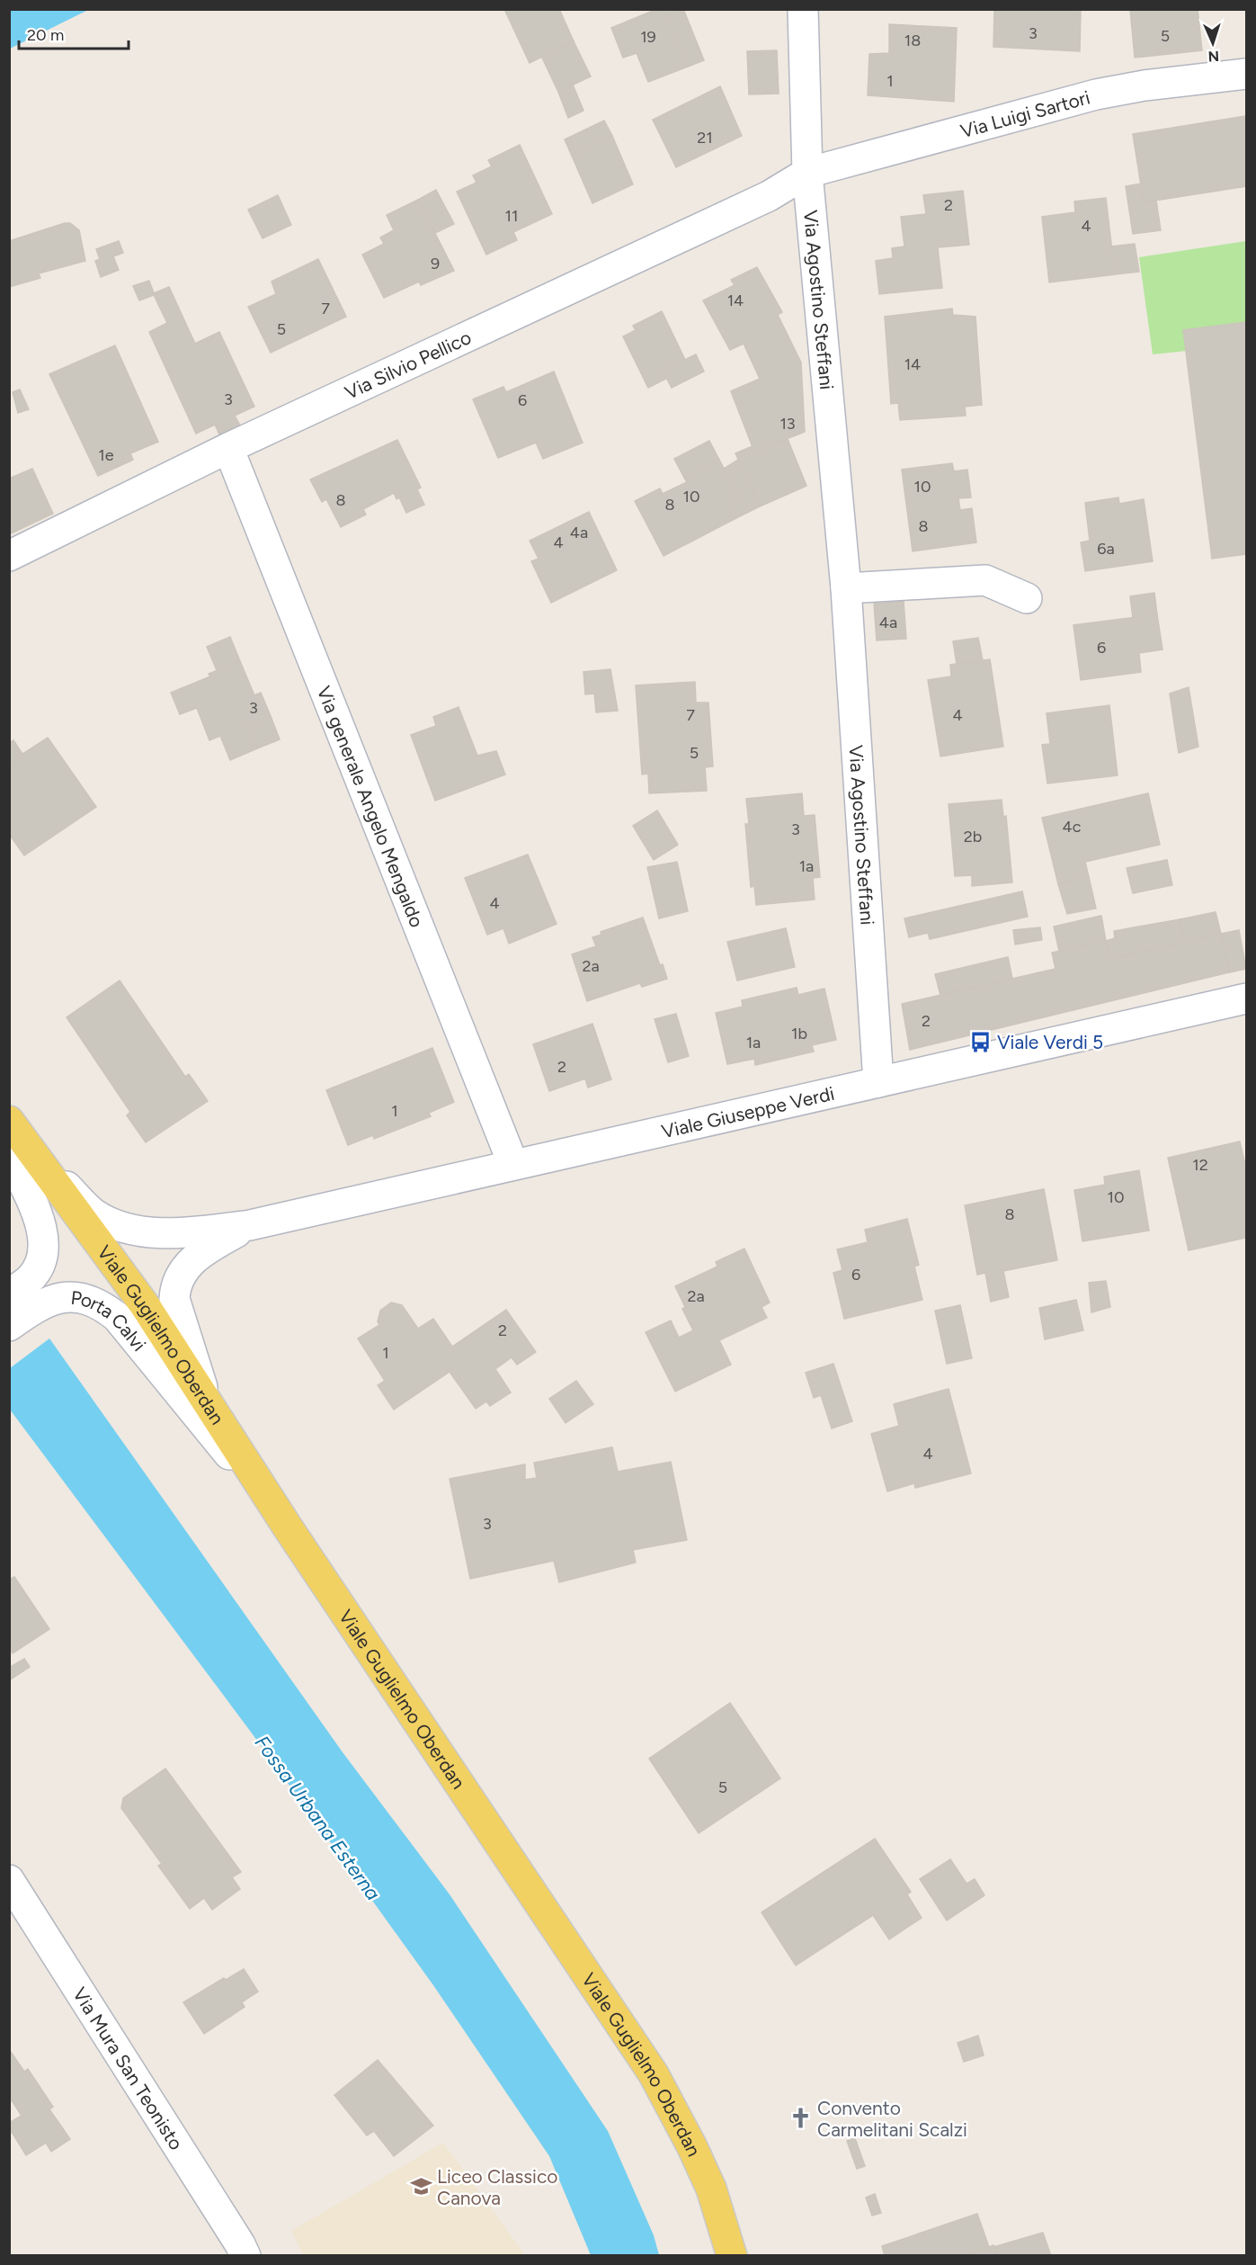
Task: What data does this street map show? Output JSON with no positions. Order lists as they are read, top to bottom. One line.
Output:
{"streets":{"main road":["Viale Guglielmo Oberdan"],"street":["Via Luigi Sartori","Via Agostino Steffani","Via Silvio Pellico","Via generale Angelo Mengaldo","Viale Giuseppe Verdi","Porta Calvi","Via Mura San Teonisto"]},"crossings":[["Via Luigi Sartori","Via Agostino Steffani"],["Via Luigi Sartori","Via Silvio Pellico"],["Via Agostino Steffani","Via Silvio Pellico"],["Via Agostino Steffani","Viale Giuseppe Verdi"],["Via Silvio Pellico","Via generale Angelo Mengaldo"],["Via generale Angelo Mengaldo","Viale Giuseppe Verdi"],["Viale Giuseppe Verdi","Viale Guglielmo Oberdan"],["Porta Calvi","Viale Guglielmo Oberdan"]],"water":["Fossa Urbana Esterna"],"places":{"bus stop":["Viale Verdi 5"],"church":["Convento Carmelitani Scalzi"],"school or university":["Liceo Classico Canova"]},"house_numbers":["3","5","19","18","1","21","2","11","4","9","14","7","5","14","3","6","13","1e","10","10","8","8","8","4a","4","6a","4a","6","3","7","4","5","4c","3","2b","1a","4","2a","2","1b","1a","2","1","12","10","8","6","2a","2","1","4","3","5"],"scale_bar":"20 m","north":"bottom"}
